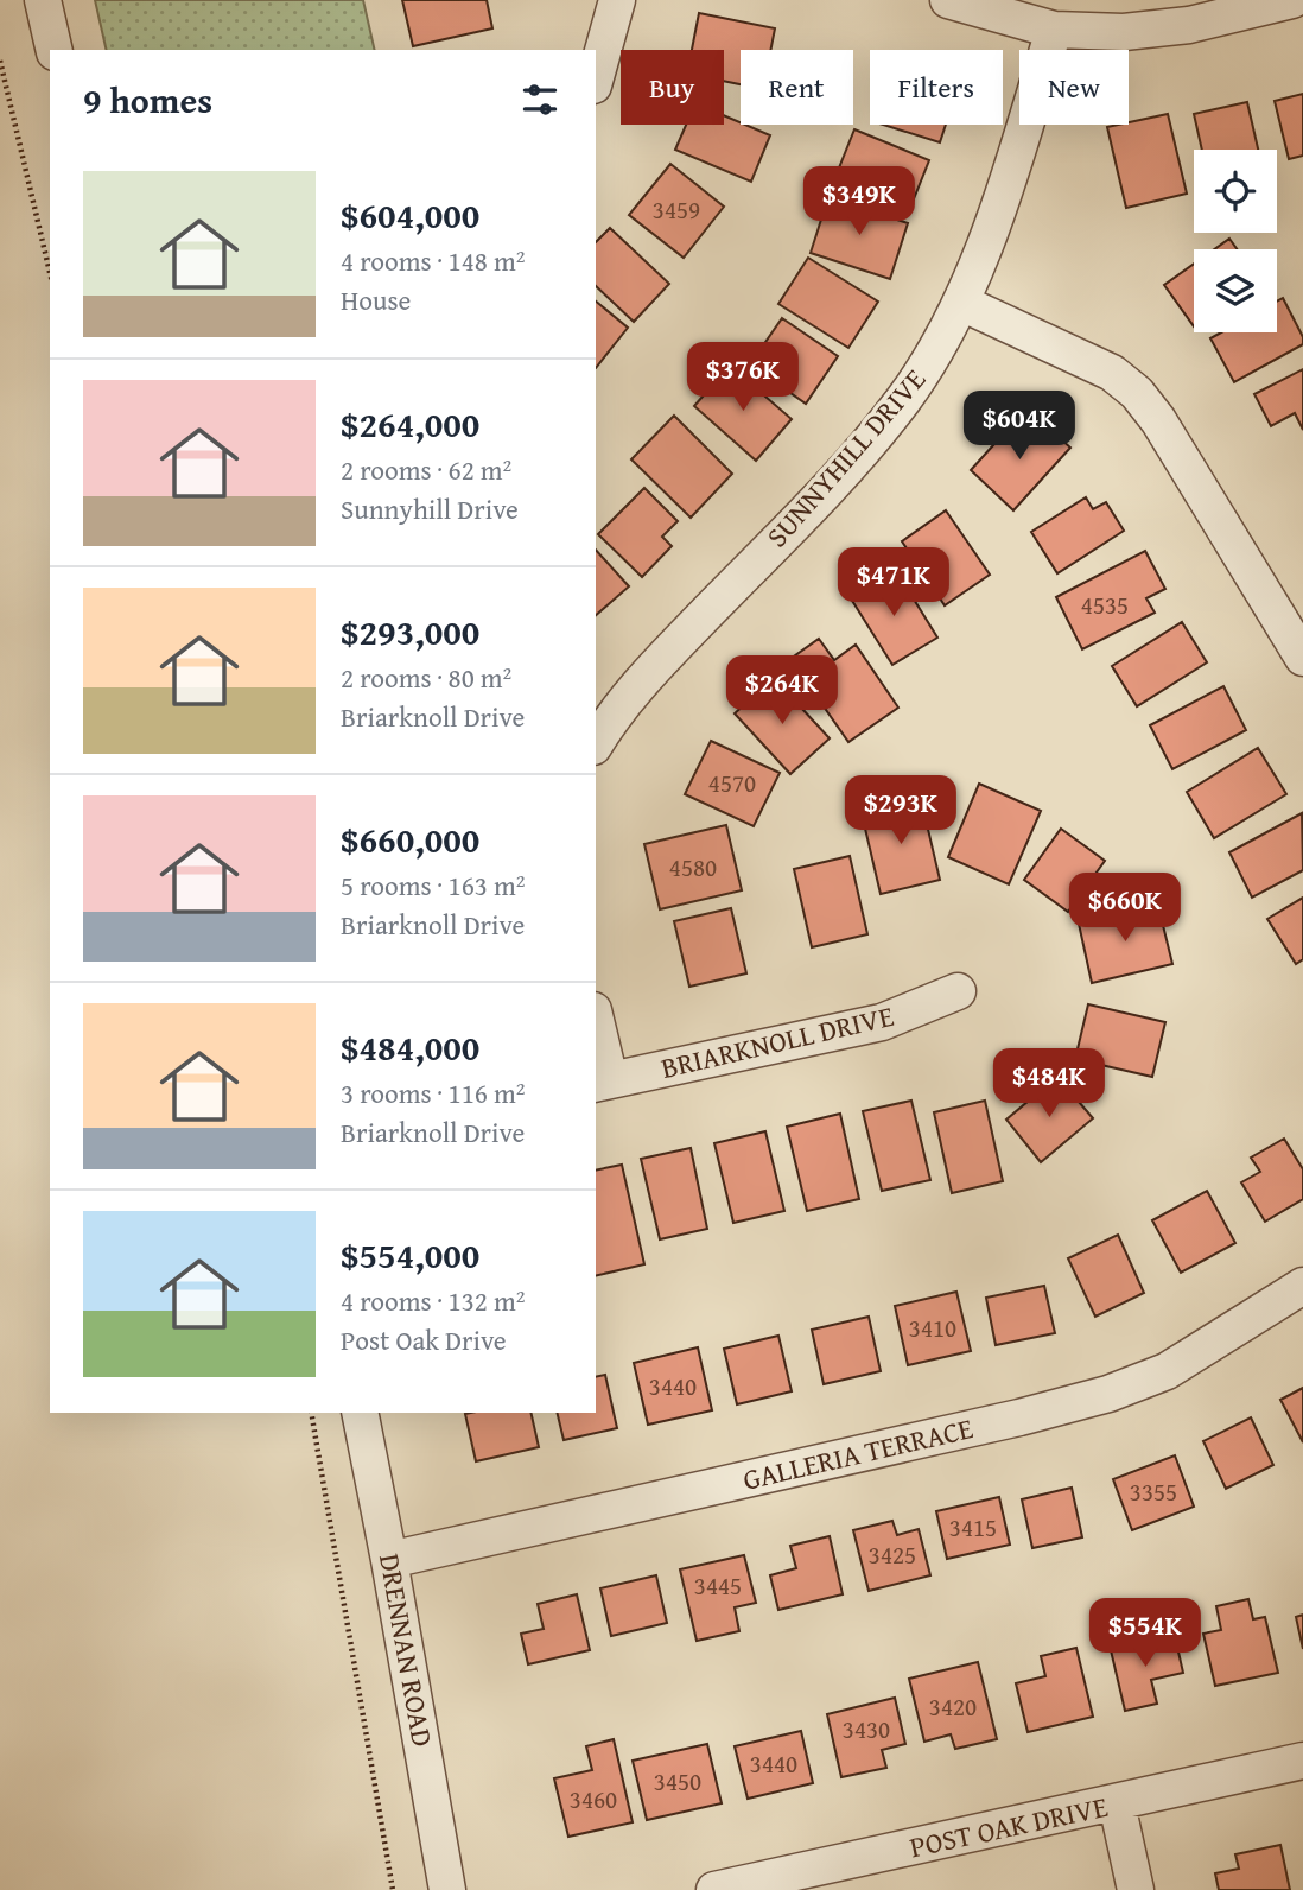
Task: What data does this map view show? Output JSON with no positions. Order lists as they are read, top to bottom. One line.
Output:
{"streets":{"street":["SUNNYHILL DRIVE","BRIARKNOLL DRIVE","GALLERIA TERRACE","DRENNAN ROAD","POST OAK DRIVE"]},"crossings":[["GALLERIA TERRACE","DRENNAN ROAD"]],"house_numbers":["3459","4535","4570","4580","3410","3440","3355","3415","3425","3445","3420","3430","3440","3450","3460"],"page":{"chip":["Buy","Rent","Filters","New"],"heading":"9 homes","list":[{"name":"$604,000","note":"4 rooms · 148 m² · House"},{"name":"$264,000","note":"2 rooms · 62 m² · Sunnyhill Drive"},{"name":"$293,000","note":"2 rooms · 80 m² · Briarknoll Drive"},{"name":"$660,000","note":"5 rooms · 163 m² · Briarknoll Drive"},{"name":"$484,000","note":"3 rooms · 116 m² · Briarknoll Drive"},{"name":"$554,000","note":"4 rooms · 132 m² · Post Oak Drive"}],"price":["$349K","$376K","$604K","$471K","$264K","$293K","$660K","$484K","$554K"]}}
